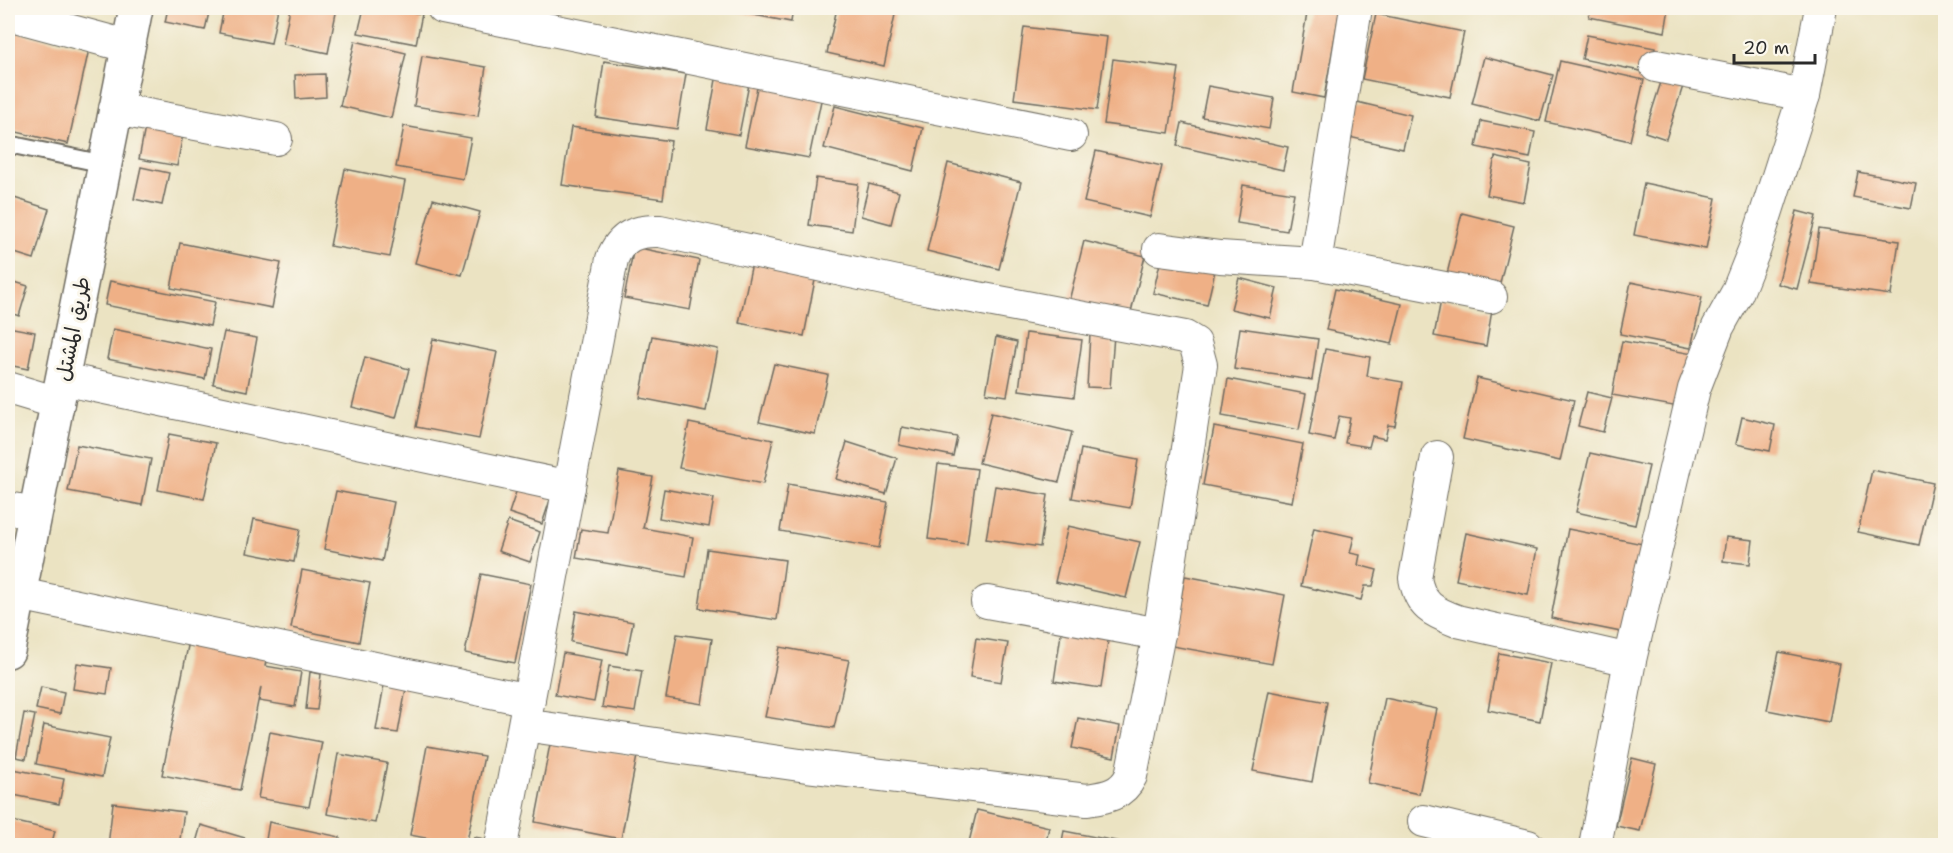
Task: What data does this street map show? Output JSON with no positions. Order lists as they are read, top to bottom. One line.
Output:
{"streets":{"main road":["طريق المشتل"]},"scale_bar":"20 m"}
